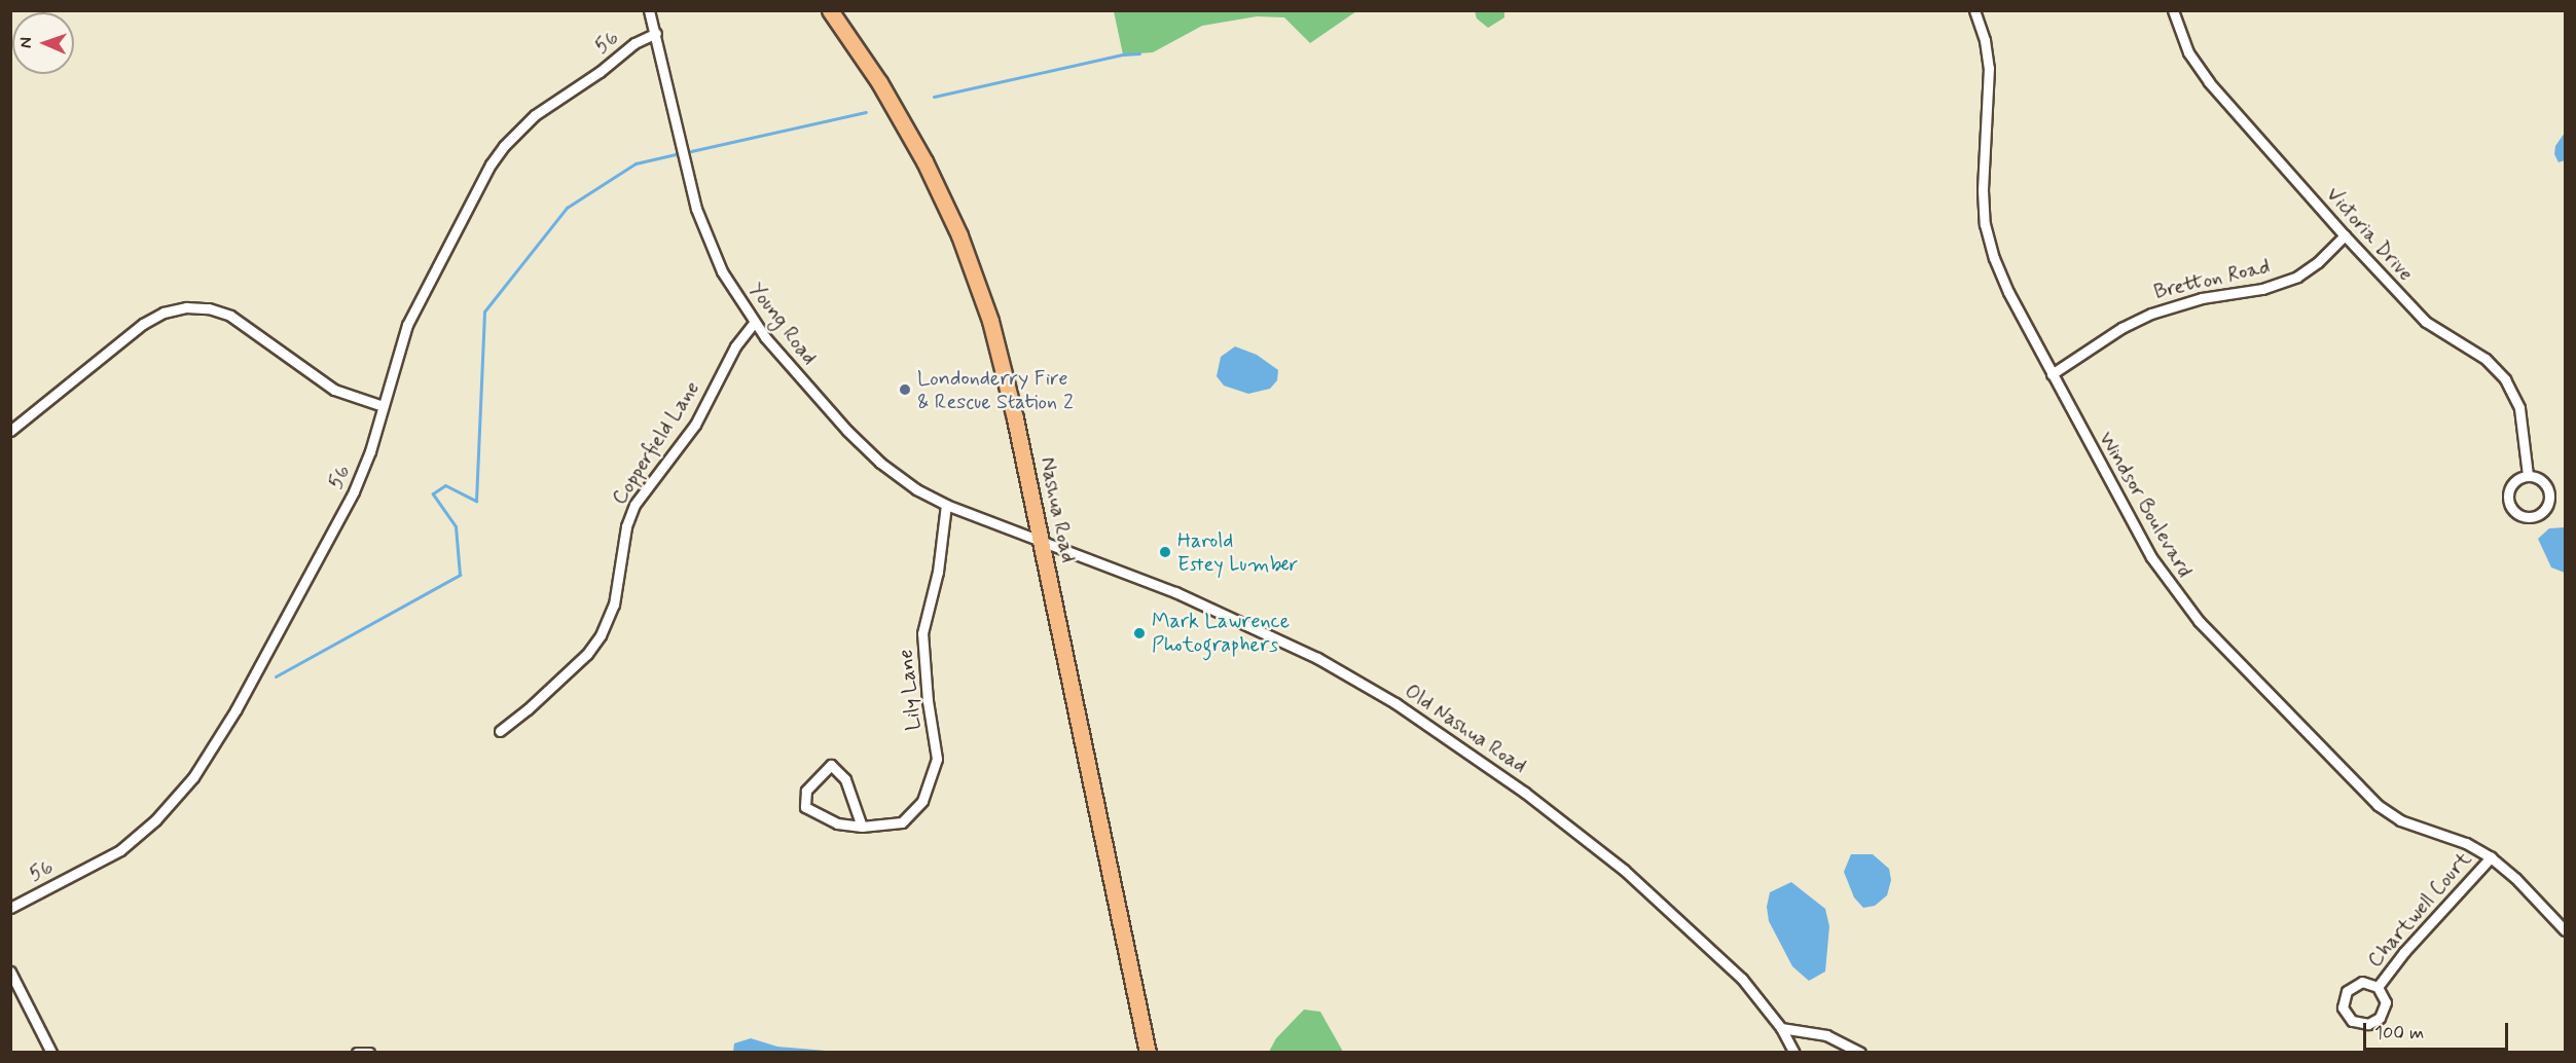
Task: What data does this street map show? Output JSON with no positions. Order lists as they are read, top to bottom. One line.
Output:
{"streets":{"main road":["Nashua Road"],"street":["56","Victoria Drive","Bretton Road","Young Road","Copperfield Lane","Windsor Boulevard","Lily Lane","Old Nashua Road","Chartwell Court"]},"crossings":[["56","Young Road"],["Victoria Drive","Bretton Road"],["Bretton Road","Windsor Boulevard"],["Young Road","Copperfield Lane"],["Young Road","Nashua Road"],["Young Road","Lily Lane"],["Young Road","Old Nashua Road"],["Windsor Boulevard","Chartwell Court"],["Nashua Road","Old Nashua Road"]],"places":["Londonderry Fire & Rescue Station 2","Harold Estey Lumber","Mark Lawrence Photographers"],"scale_bar":"100 m","north":"left"}
